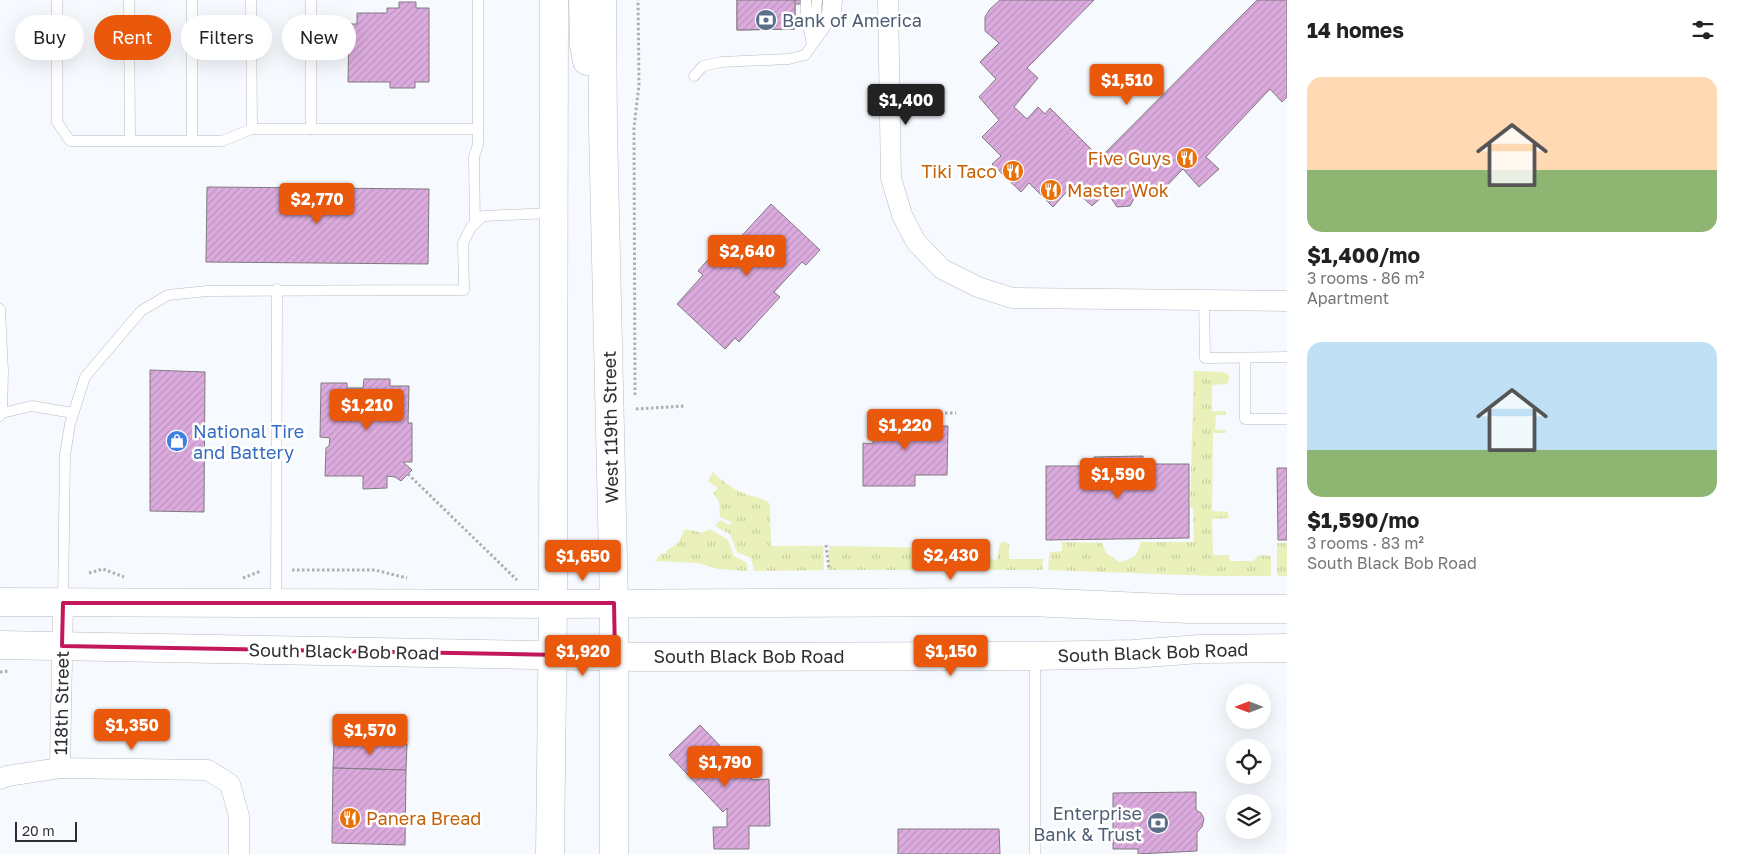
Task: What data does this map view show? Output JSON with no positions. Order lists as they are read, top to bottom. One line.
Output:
{"streets":{"main road":["West 119th Street","South Black Bob Road"],"street":["118th Street"]},"crossings":[["West 119th Street","South Black Bob Road"],["South Black Bob Road","118th Street"]],"places":{"bank":["Bank of America","Enterprise Bank & Trust"],"restaurant":["Five Guys","Tiki Taco","Master Wok","Panera Bread"],"shop":["National Tire and Battery"]},"scale_bar":"20 m","north":"left","page":{"heading":"14 homes","chip":["Buy","Rent","Filters","New"],"list":[{"name":"$1,400/mo","note":"3 rooms · 86 m² · Apartment"},{"name":"$1,590/mo","note":"3 rooms · 83 m² · South Black Bob Road"}],"price":["$1,510","$1,400","$2,770","$2,640","$1,210","$1,220","$1,590","$2,430","$1,650","$1,920","$1,150","$1,350","$1,570","$1,790"],"scale":"20 m"}}
